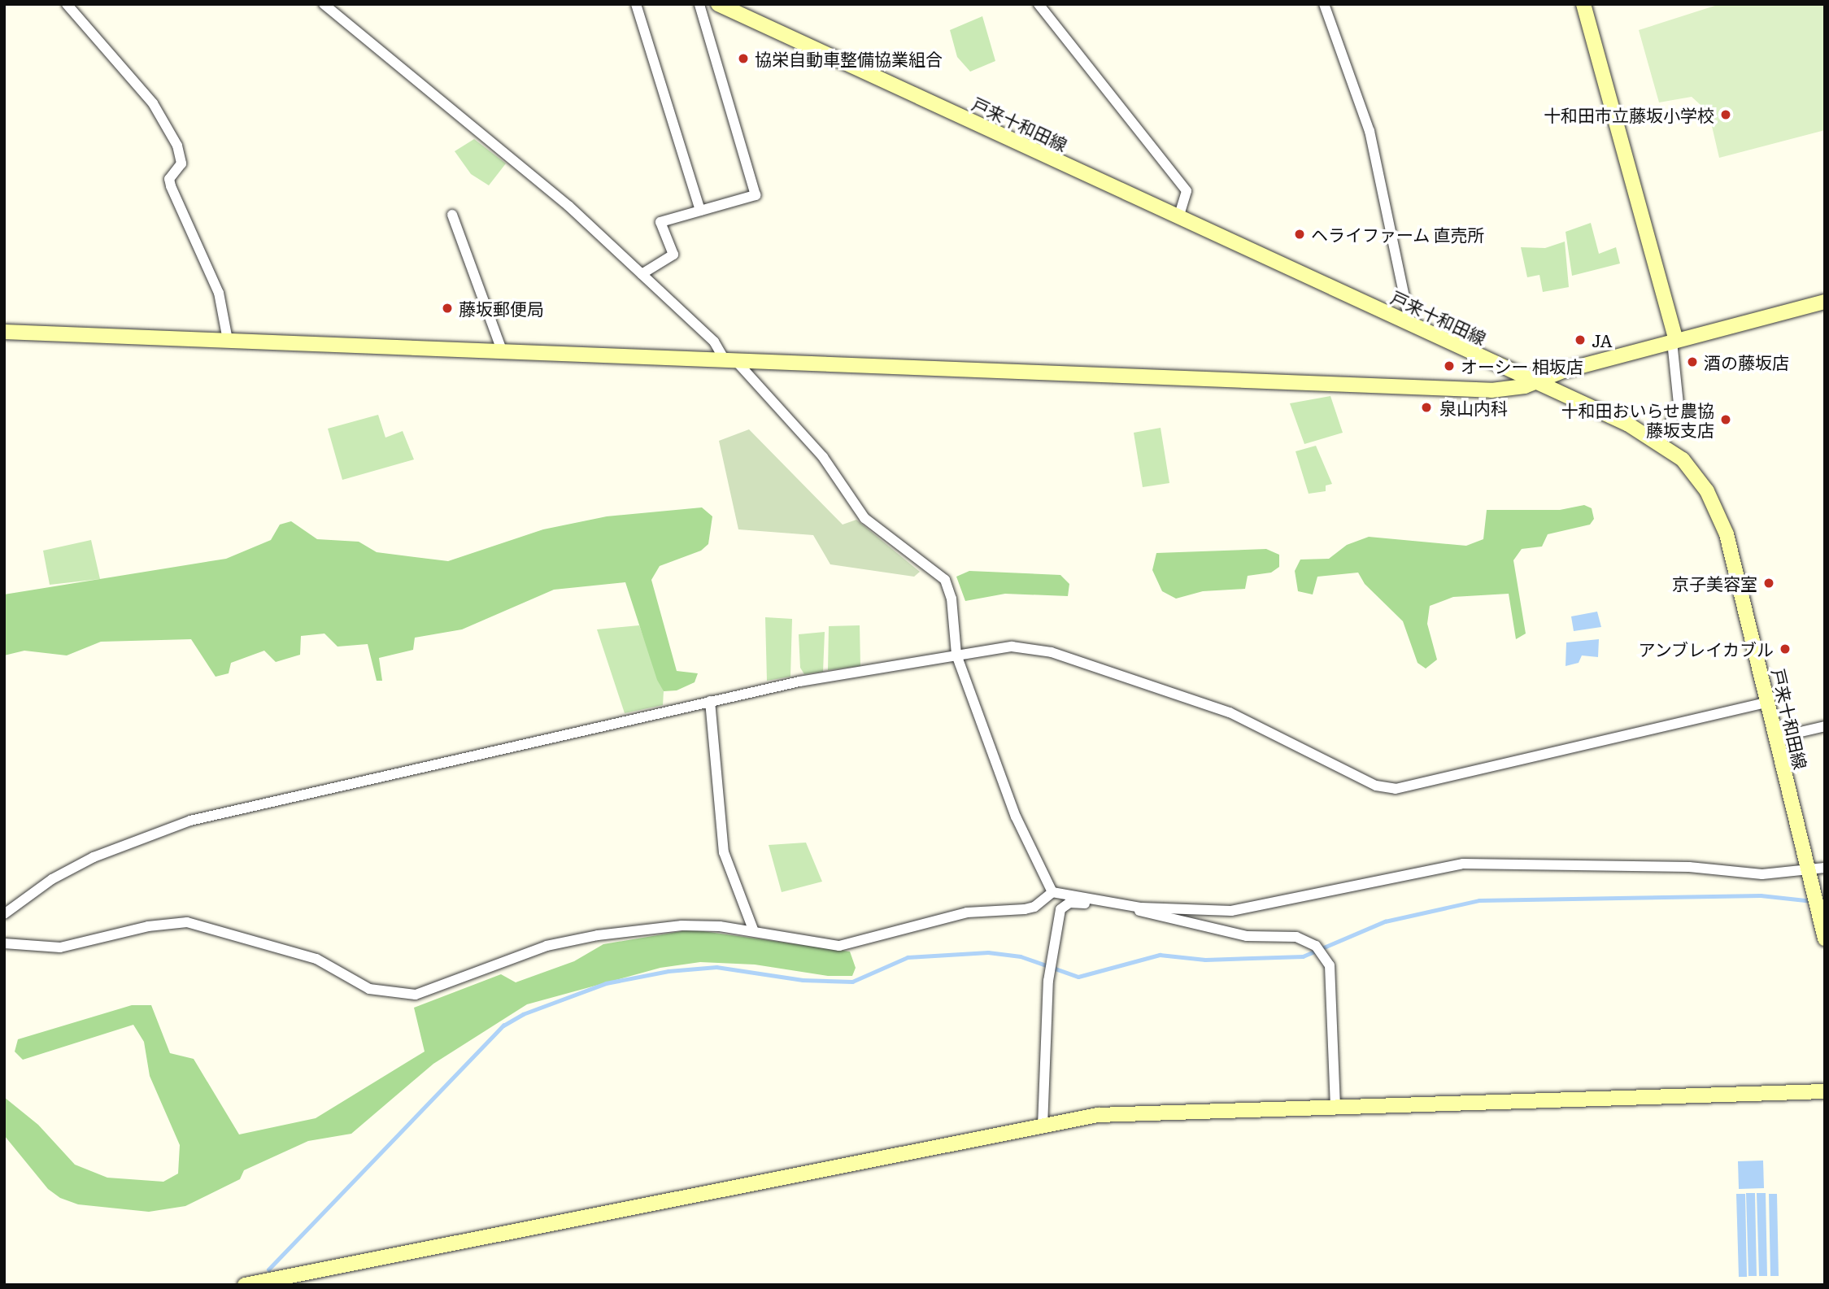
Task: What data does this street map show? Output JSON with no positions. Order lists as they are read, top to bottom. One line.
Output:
{"streets":{"street":["戸来十和田線"]},"places":["協栄自動車整備協業組合","十和田市立藤坂小学校","ヘライファーム 直売所","藤坂郵便局","JA","酒の藤坂店","オーシー 相坂店","泉山内科","十和田おいらせ農協 藤坂支店","京子美容室","アンブレイカブル"]}
